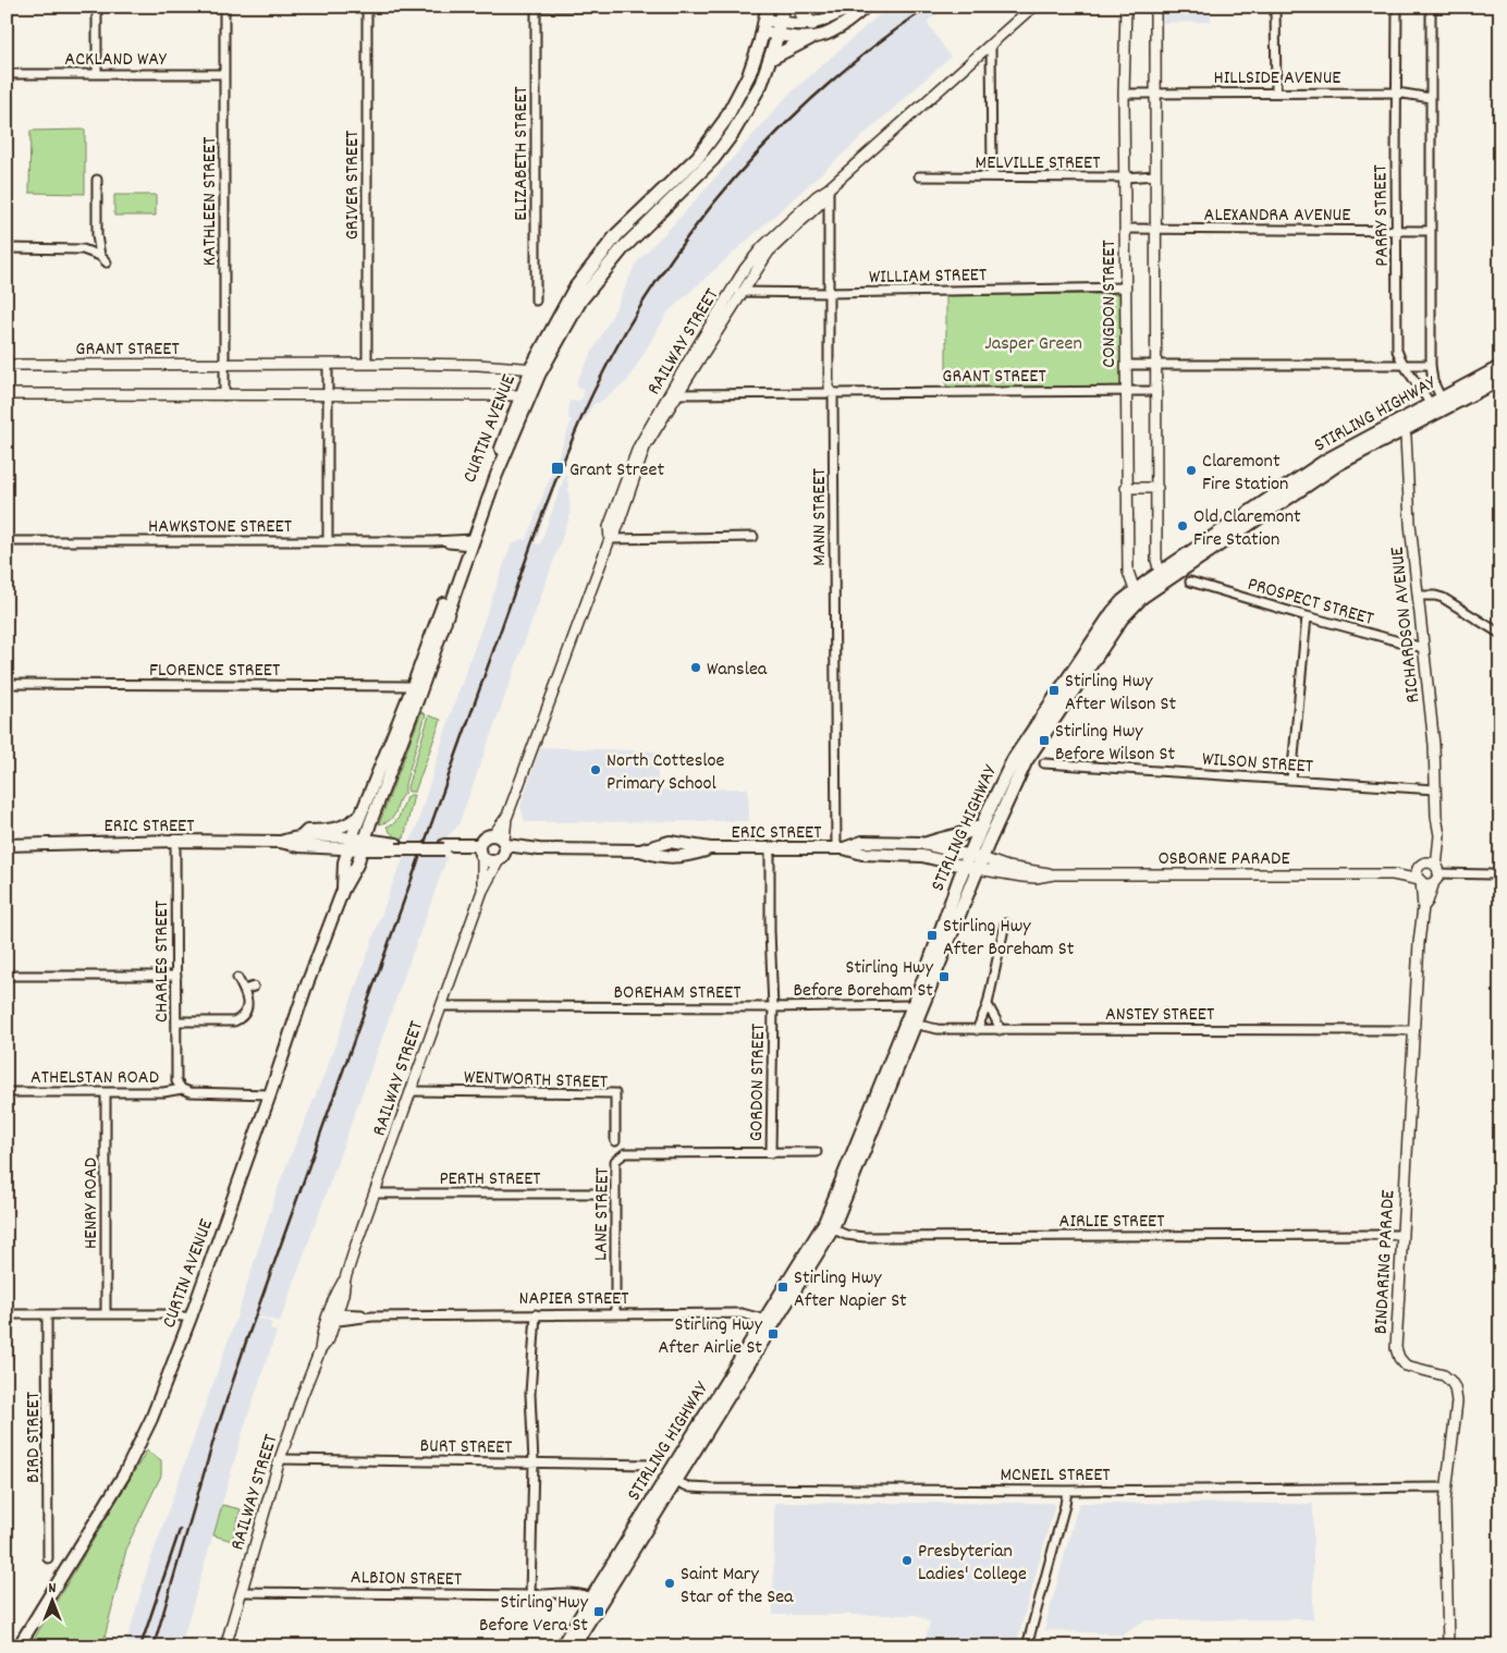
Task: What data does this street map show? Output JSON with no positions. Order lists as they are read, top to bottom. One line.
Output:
{"streets":{"highway":["STIRLING HIGHWAY","CURTIN AVENUE"],"main road":["ERIC STREET"],"street":["ACKLAND WAY","HILLSIDE AVENUE","ELIZABETH STREET","MELVILLE STREET","GRIVER STREET","KATHLEEN STREET","ALEXANDRA AVENUE","PARRY STREET","WILLIAM STREET","CONGDON STREET","RAILWAY STREET","GRANT STREET","MANN STREET","HAWKSTONE STREET","PROSPECT STREET","RICHARDSON AVENUE","FLORENCE STREET","WILSON STREET","OSBORNE PARADE","CHARLES STREET","BOREHAM STREET","ANSTEY STREET","ATHELSTAN ROAD","WENTWORTH STREET","GORDON STREET","PERTH STREET","HENRY ROAD","LANE STREET","AIRLIE STREET","BINDARING PARADE","NAPIER STREET","BIRD STREET","BURT STREET","MCNEIL STREET","ALBION STREET"]},"crossings":[["ACKLAND WAY","KATHLEEN STREET"],["HILLSIDE AVENUE","PARRY STREET"],["HILLSIDE AVENUE","CONGDON STREET"],["MELVILLE STREET","CONGDON STREET"],["GRIVER STREET","GRANT STREET"],["KATHLEEN STREET","GRANT STREET"],["ALEXANDRA AVENUE","PARRY STREET"],["ALEXANDRA AVENUE","CONGDON STREET"],["PARRY STREET","STIRLING HIGHWAY"],["WILLIAM STREET","CONGDON STREET"],["WILLIAM STREET","RAILWAY STREET"],["WILLIAM STREET","MANN STREET"],["CONGDON STREET","GRANT STREET"],["CONGDON STREET","STIRLING HIGHWAY"],["RAILWAY STREET","GRANT STREET"],["RAILWAY STREET","MANN STREET"],["RAILWAY STREET","ERIC STREET"],["RAILWAY STREET","BOREHAM STREET"],["RAILWAY STREET","WENTWORTH STREET"],["RAILWAY STREET","PERTH STREET"],["RAILWAY STREET","NAPIER STREET"],["RAILWAY STREET","BURT STREET"],["RAILWAY STREET","ALBION STREET"],["GRANT STREET","CURTIN AVENUE"],["GRANT STREET","MANN STREET"],["STIRLING HIGHWAY","RICHARDSON AVENUE"],["STIRLING HIGHWAY","ERIC STREET"],["STIRLING HIGHWAY","OSBORNE PARADE"],["STIRLING HIGHWAY","BOREHAM STREET"],["STIRLING HIGHWAY","ANSTEY STREET"],["STIRLING HIGHWAY","AIRLIE STREET"],["STIRLING HIGHWAY","NAPIER STREET"],["STIRLING HIGHWAY","MCNEIL STREET"],["STIRLING HIGHWAY","ALBION STREET"],["CURTIN AVENUE","HAWKSTONE STREET"],["CURTIN AVENUE","FLORENCE STREET"],["CURTIN AVENUE","ERIC STREET"],["CURTIN AVENUE","ATHELSTAN ROAD"],["MANN STREET","ERIC STREET"],["PROSPECT STREET","RICHARDSON AVENUE"],["RICHARDSON AVENUE","WILSON STREET"],["RICHARDSON AVENUE","OSBORNE PARADE"],["RICHARDSON AVENUE","BINDARING PARADE"],["ERIC STREET","OSBORNE PARADE"],["ERIC STREET","CHARLES STREET"],["ERIC STREET","GORDON STREET"],["OSBORNE PARADE","BINDARING PARADE"],["CHARLES STREET","ATHELSTAN ROAD"],["BOREHAM STREET","GORDON STREET"],["ANSTEY STREET","BINDARING PARADE"],["ATHELSTAN ROAD","HENRY ROAD"],["GORDON STREET","LANE STREET"],["LANE STREET","NAPIER STREET"],["AIRLIE STREET","BINDARING PARADE"],["BINDARING PARADE","MCNEIL STREET"]],"parks":["Jasper Green"],"places":{"transit":["Grant Street","Stirling Hwy After Wilson St","Stirling Hwy Before Wilson St","Stirling Hwy After Boreham St","Stirling Hwy Before Boreham St","Stirling Hwy After Napier St","Stirling Hwy After Airlie St","Stirling Hwy Before Vera St"],"other":["Claremont Fire Station","Old Claremont Fire Station","Wanslea","North Cottesloe Primary School","Presbyterian Ladies' College","Saint Mary Star of the Sea"]},"north":"top"}
